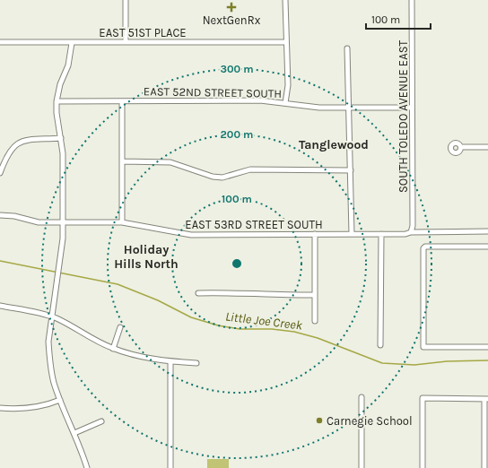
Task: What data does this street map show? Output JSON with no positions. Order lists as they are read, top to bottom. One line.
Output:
{"streets":{"street":["EAST 51ST PLACE","EAST 52ND STREET SOUTH","SOUTH TOLEDO AVENUE EAST","EAST 53RD STREET SOUTH"]},"crossings":[["EAST 52ND STREET SOUTH","SOUTH TOLEDO AVENUE EAST"],["SOUTH TOLEDO AVENUE EAST","EAST 53RD STREET SOUTH"]],"districts":["Tanglewood","Holiday Hills North"],"water":["Little Joe Creek"],"places":{"health":["NextGenRx"],"other":["Carnegie School"]},"scale_bar":"100 m","rings":["300 m","200 m","100 m"]}
